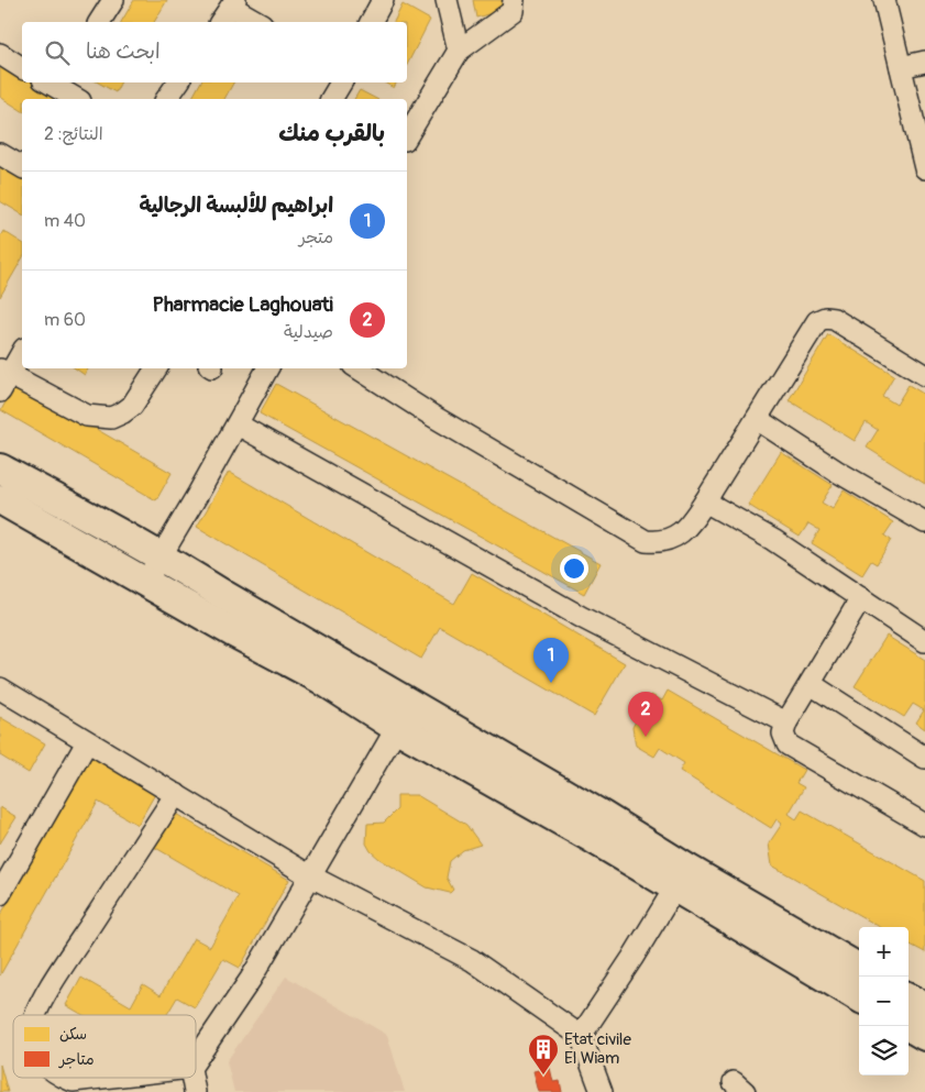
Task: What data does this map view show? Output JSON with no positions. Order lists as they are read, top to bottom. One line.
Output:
{"places":{"building":["Etat civile El Wiam"]},"legend":["سكن","متاجر"],"page":{"search":"ابحث هنا","heading":["بالقرب منك","النتائج: 2"],"list":[{"mark":"1","name":"ابراهيم للألبسة الرجالية","note":"متجر","value":"40 m"},{"mark":"2","name":"Pharmacie Laghouati","note":"صيدلية","value":"60 m"}],"pins":["1","2"],"map_buttons":["+","−"]}}
